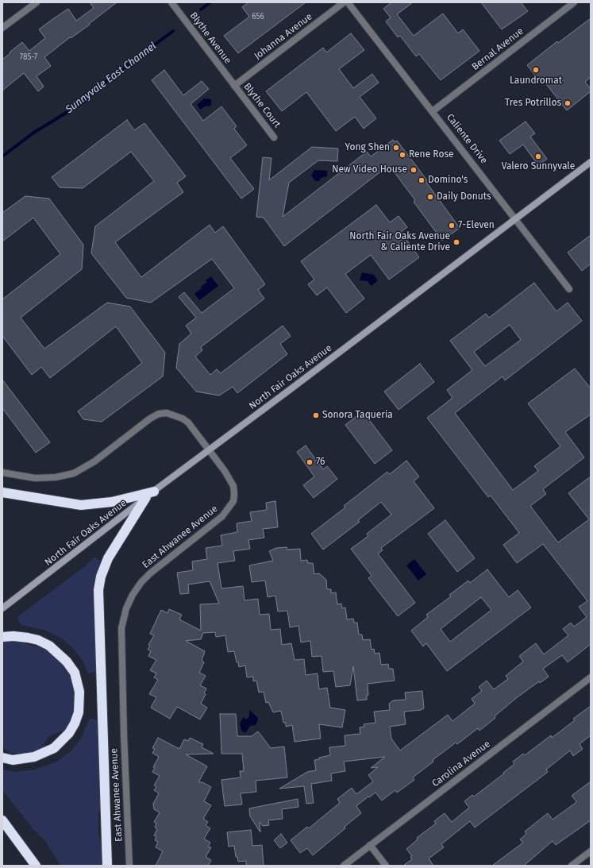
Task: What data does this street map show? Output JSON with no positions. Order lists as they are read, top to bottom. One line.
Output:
{"streets":{"main road":["North Fair Oaks Avenue"],"street":["Johanna Avenue","Blythe Avenue","Bernal Avenue","Blythe Court","Caliente Drive","East Ahwanee Avenue","Carolina Avenue"]},"crossings":[["Johanna Avenue","Blythe Avenue"],["Johanna Avenue","Blythe Court"],["Blythe Avenue","Blythe Court"],["Bernal Avenue","Caliente Drive"],["Caliente Drive","North Fair Oaks Avenue"],["North Fair Oaks Avenue","East Ahwanee Avenue"]],"water":["Sunnyvale East Channel"],"places":["Laundromat","Tres Potrillos","Yong Shen","Rene Rose","Valero Sunnyvale","New Video House","Domino's","Daily Donuts","7-Eleven","North Fair Oaks Avenue & Caliente Drive","Sonora Taqueria","76"],"house_numbers":["656","785-7"]}
